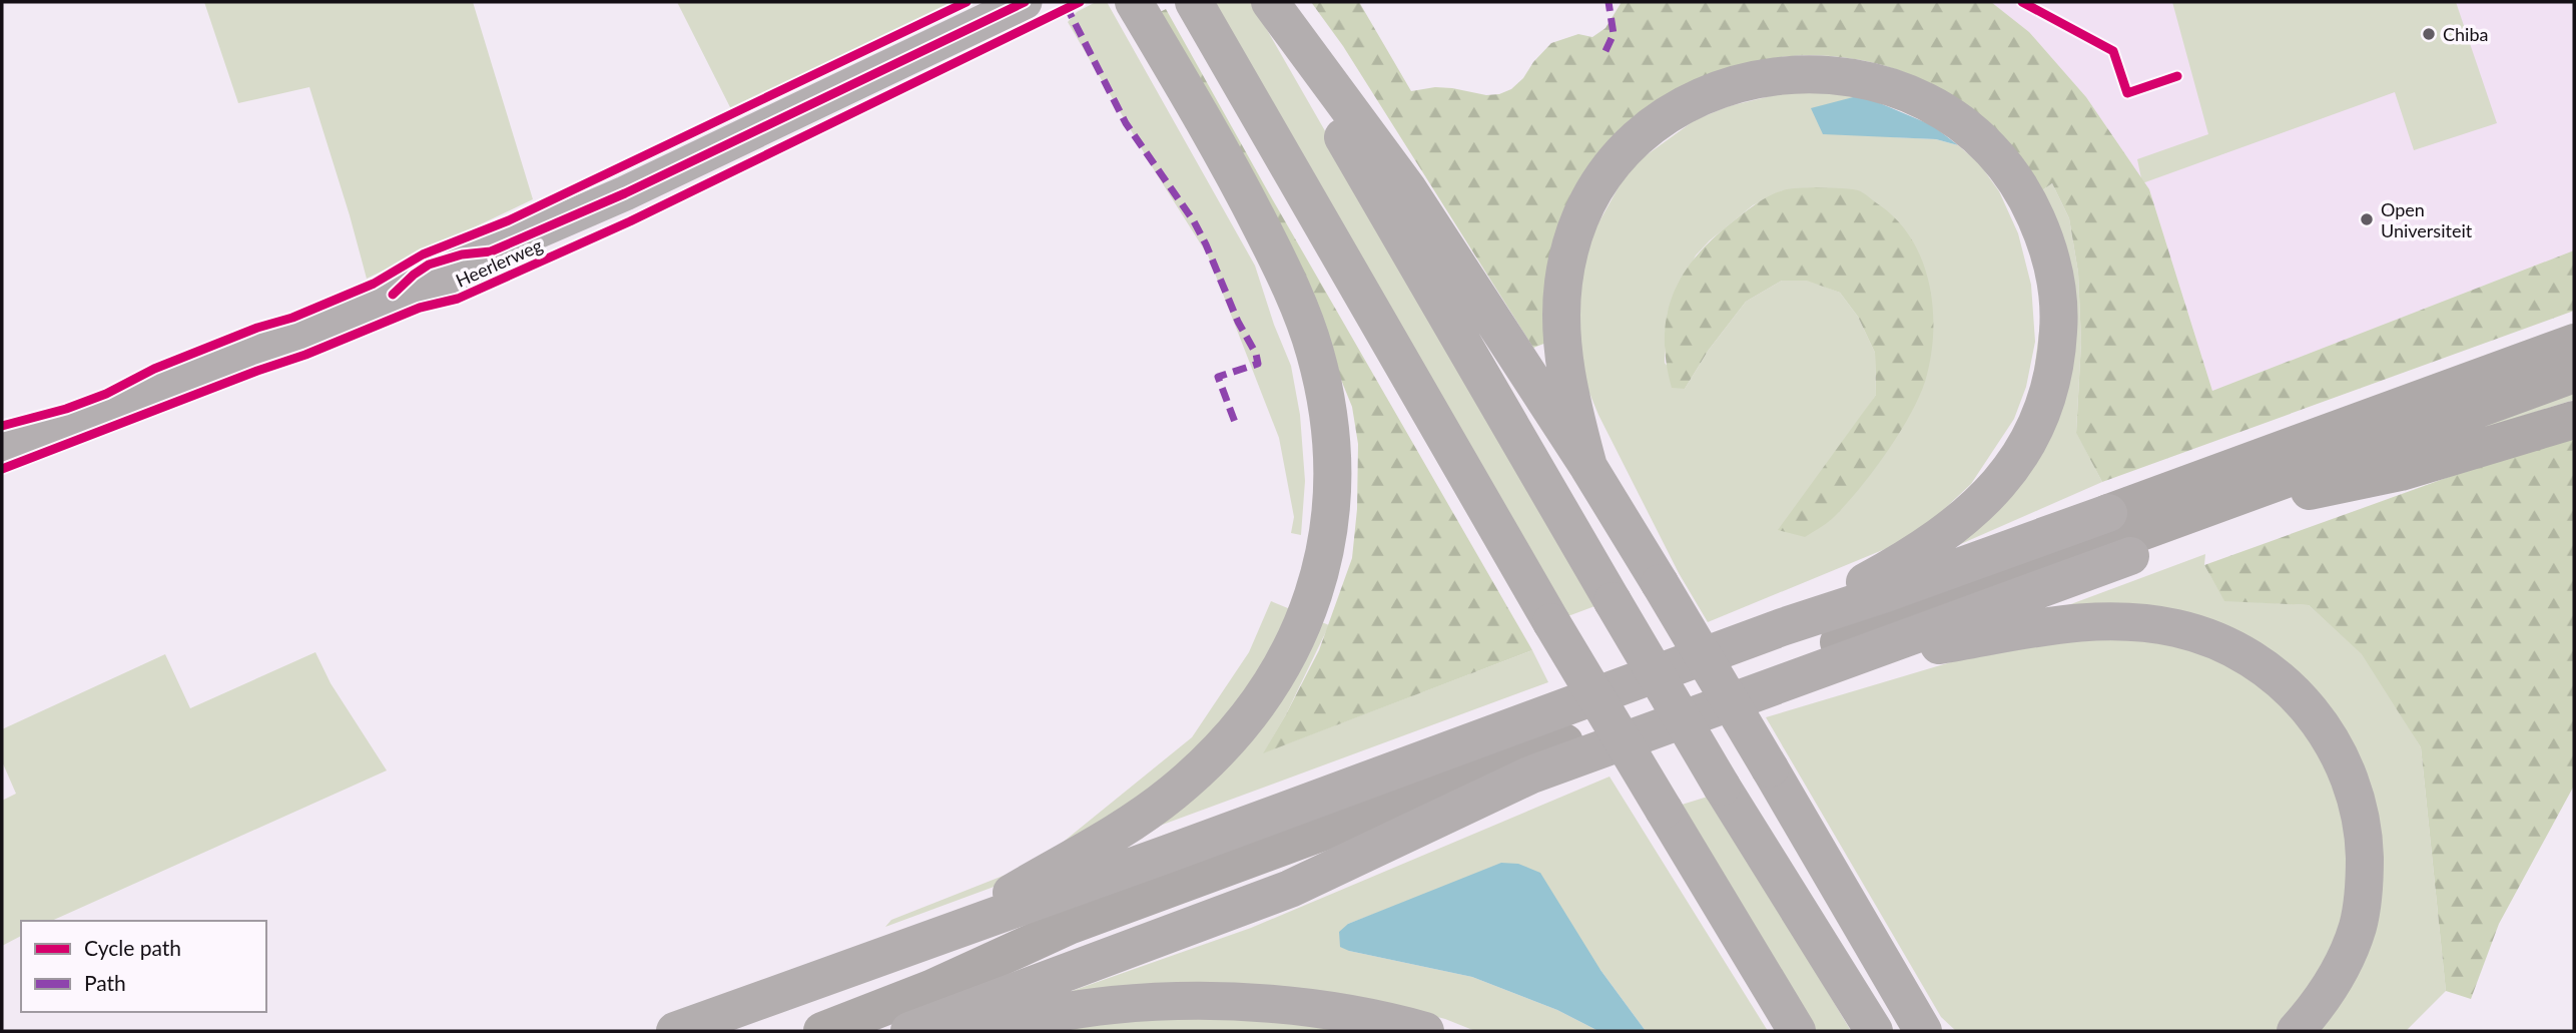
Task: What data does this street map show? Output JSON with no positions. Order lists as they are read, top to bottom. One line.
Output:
{"streets":{"street":["Heerlerweg"]},"places":["Chiba","Open Universiteit"],"legend":["Cycle path","Path"]}
